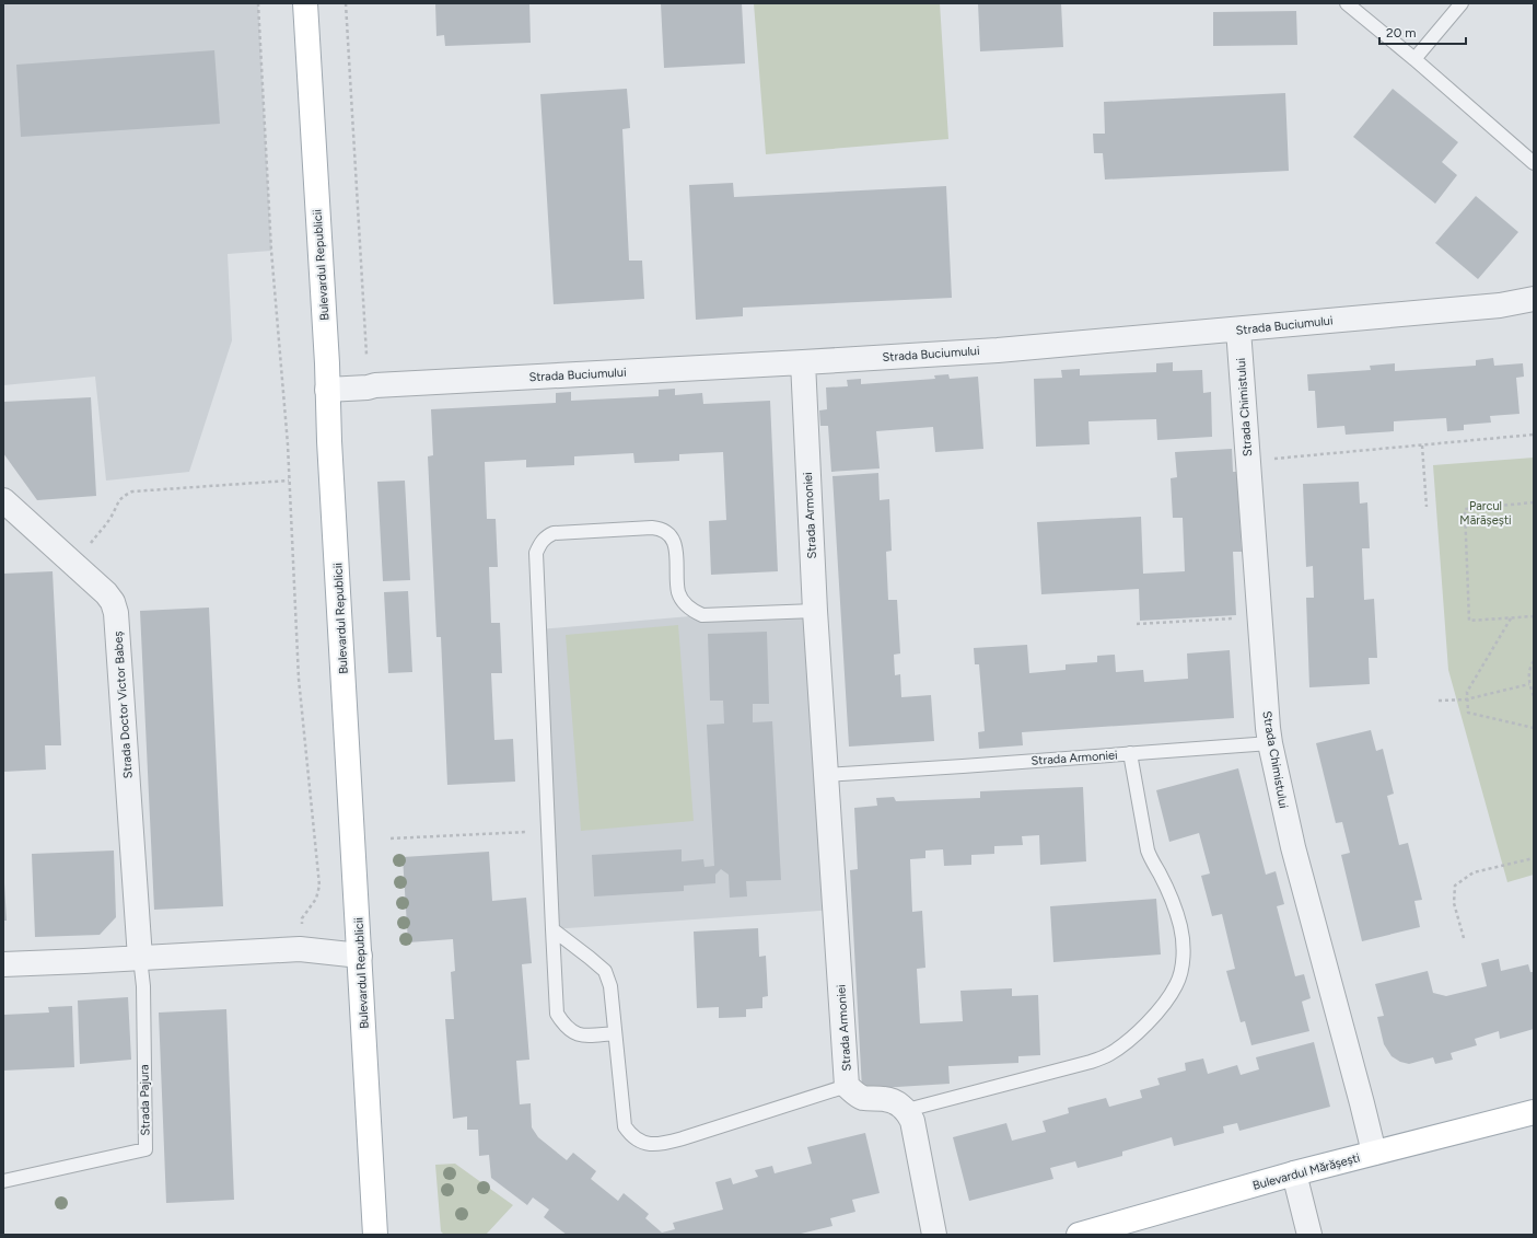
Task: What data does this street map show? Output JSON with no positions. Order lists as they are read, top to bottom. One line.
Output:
{"streets":{"main road":["Bulevardul Republicii","Bulevardul Mărășești"],"street":["Strada Buciumului","Strada Chimistului","Strada Armoniei","Strada Doctor Victor Babeș"],"lane":["Strada Pajura"]},"crossings":[["Bulevardul Republicii","Strada Buciumului"],["Strada Buciumului","Strada Chimistului"],["Strada Buciumului","Strada Armoniei"],["Strada Chimistului","Strada Armoniei"],["Strada Chimistului","Bulevardul Mărășești"],["Strada Doctor Victor Babeș","Strada Pajura"]],"parks":["Parcul Mărășești"],"scale_bar":"20 m"}
